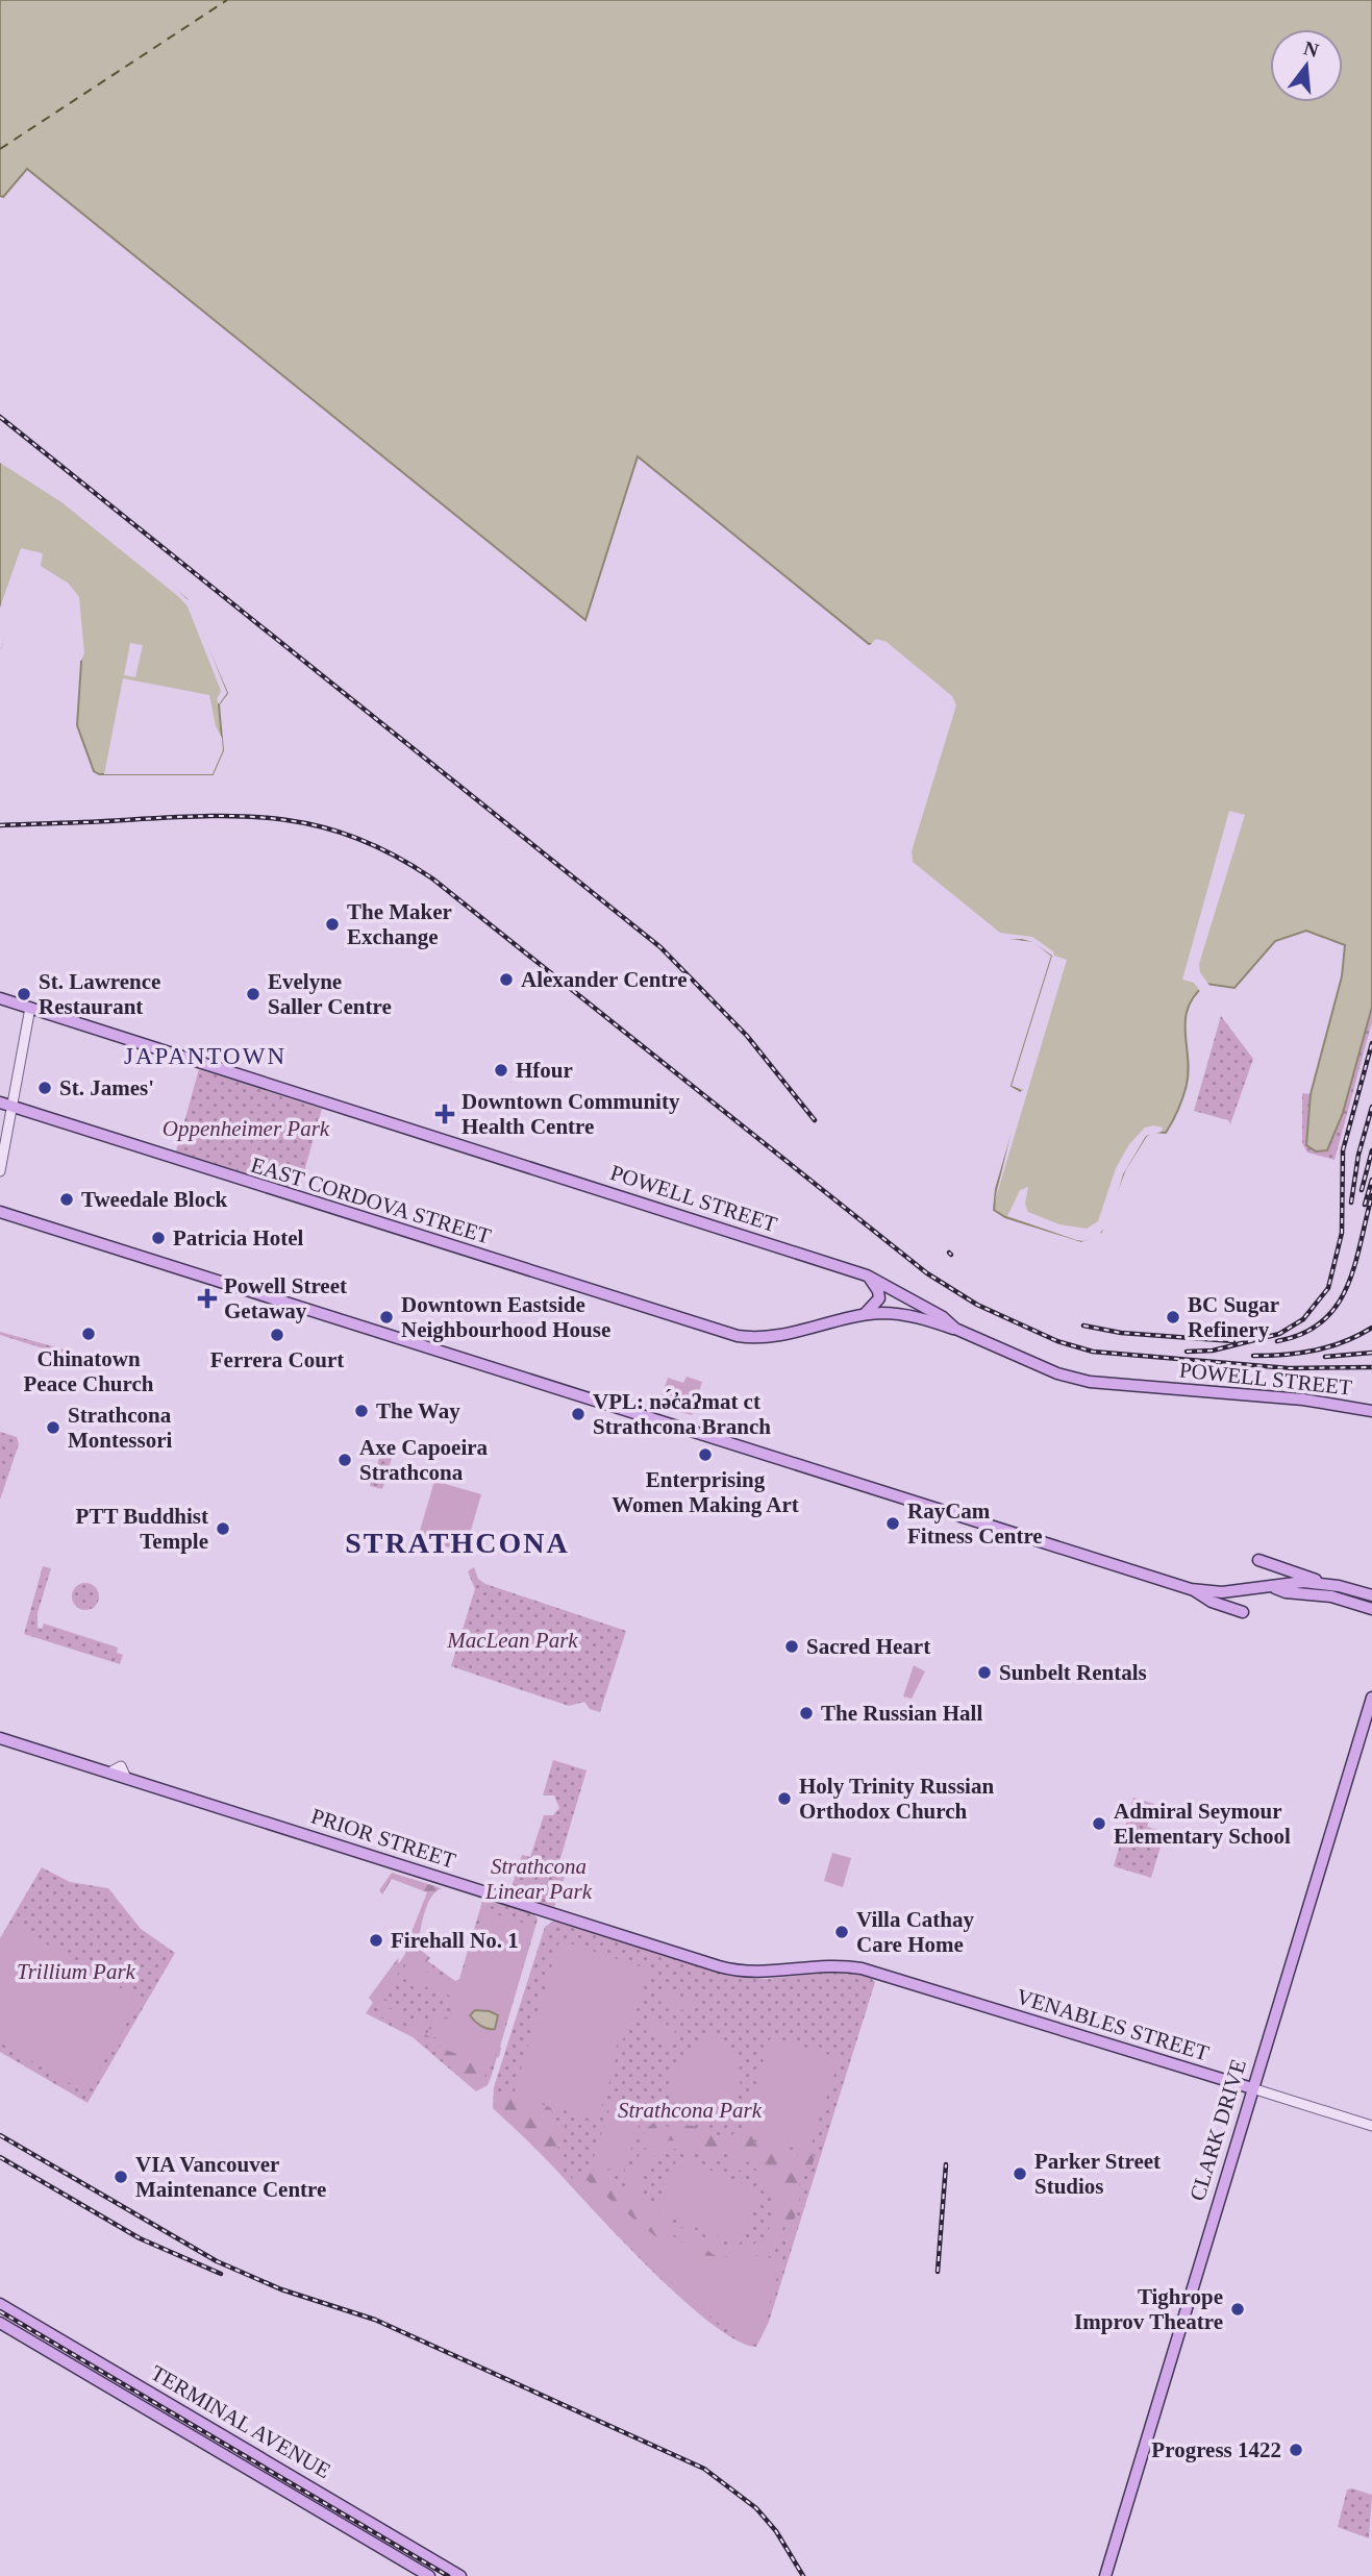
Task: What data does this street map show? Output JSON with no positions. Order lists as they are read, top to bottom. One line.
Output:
{"streets":{"main road":["POWELL STREET","EAST CORDOVA STREET","PRIOR STREET","VENABLES STREET","CLARK DRIVE","TERMINAL AVENUE"]},"crossings":[["POWELL STREET","EAST CORDOVA STREET"],["PRIOR STREET","VENABLES STREET"],["VENABLES STREET","CLARK DRIVE"]],"districts":["JAPANTOWN","STRATHCONA"],"parks":["Oppenheimer Park","MacLean Park","Strathcona Linear Park","Trillium Park","Strathcona Park"],"places":{"other":["The Maker Exchange","Alexander Centre","St. Lawrence Restaurant","Evelyne Saller Centre","Hfour","St. James'","Tweedale Block","Patricia Hotel","Downtown Eastside Neighbourhood House","BC Sugar Refinery","Chinatown Peace Church","Ferrera Court","The Way","VPL: nə́c̓aʔmat ct Strathcona Branch","Strathcona Montessori","Enterprising Women Making Art","Axe Capoeira Strathcona","RayCam Fitness Centre","PTT Buddhist Temple","Sacred Heart","Sunbelt Rentals","The Russian Hall","Holy Trinity Russian Orthodox Church","Admiral Seymour Elementary School","Villa Cathay Care Home","Firehall No. 1","Parker Street Studios","VIA Vancouver Maintenance Centre","Tighrope Improv Theatre","Progress 1422"],"health":["Downtown Community Health Centre","Powell Street Getaway"]},"north":"top"}
